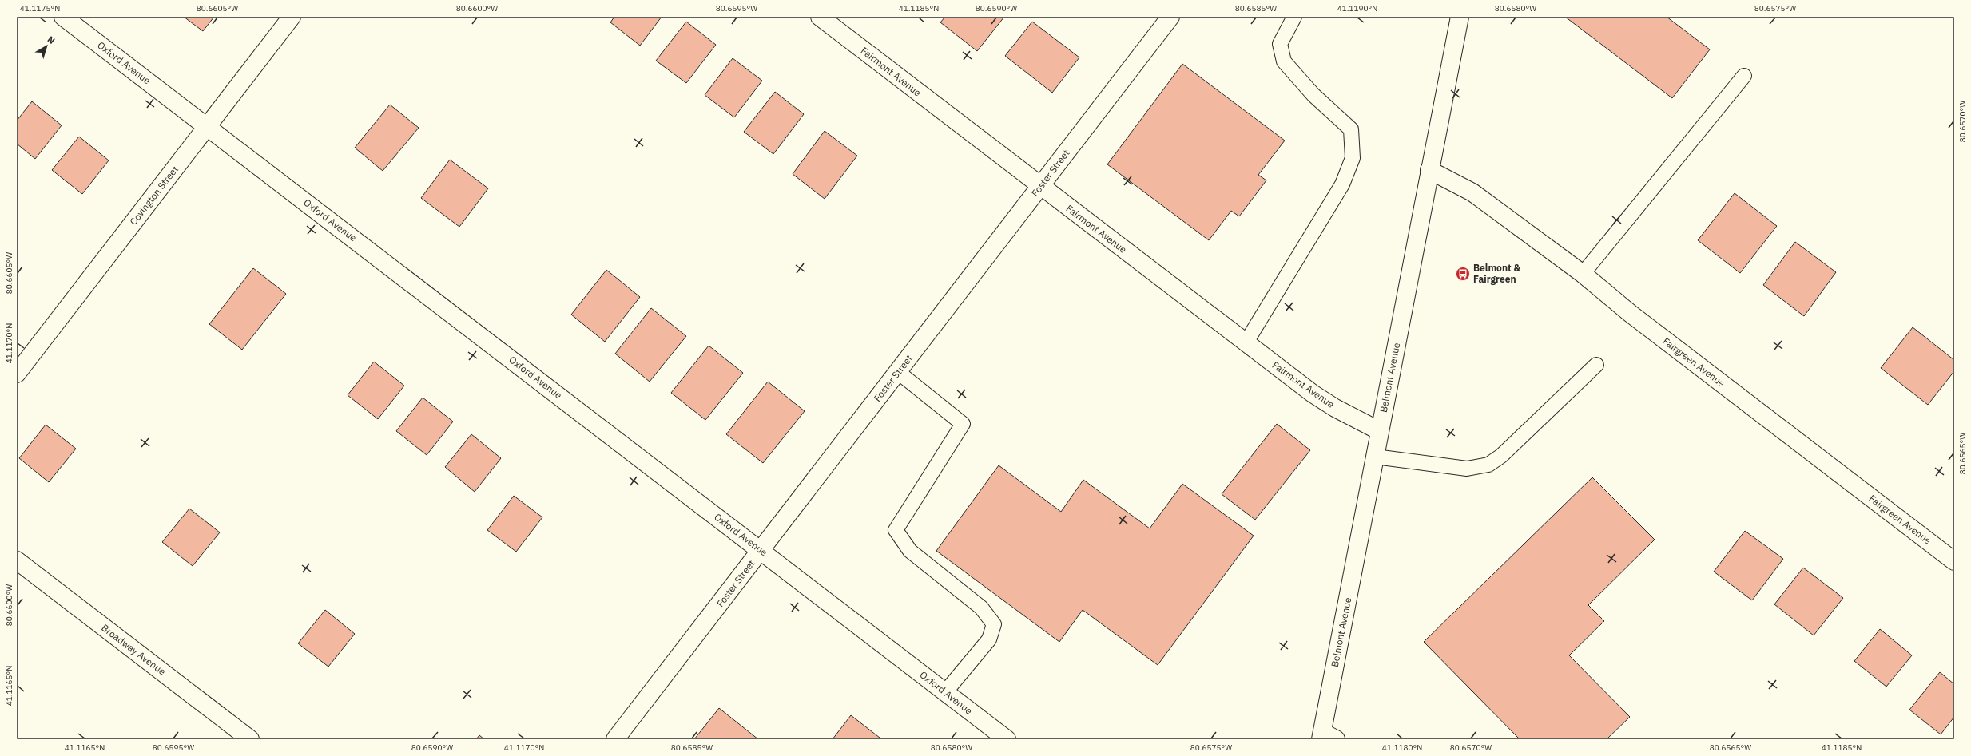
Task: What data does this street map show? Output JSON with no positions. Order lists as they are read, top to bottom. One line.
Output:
{"streets":{"street":["Oxford Avenue","Fairmont Avenue","Foster Street","Covington Street","Fairgreen Avenue","Belmont Avenue","Broadway Avenue"]},"crossings":[["Oxford Avenue","Foster Street"],["Oxford Avenue","Covington Street"],["Fairmont Avenue","Foster Street"],["Fairmont Avenue","Belmont Avenue"],["Fairgreen Avenue","Belmont Avenue"]],"places":{"bus stop":["Belmont & Fairgreen"]},"north":"top right","coordinates":["41.1175°N","80.6605°W","80.6600°W","80.6595°W","41.1185°N","80.6590°W","80.6585°W","41.1190°N","80.6580°W","80.6575°W","80.6570°W","41.1170°N","80.6565°W","41.1165°N","41.1180°N"]}
